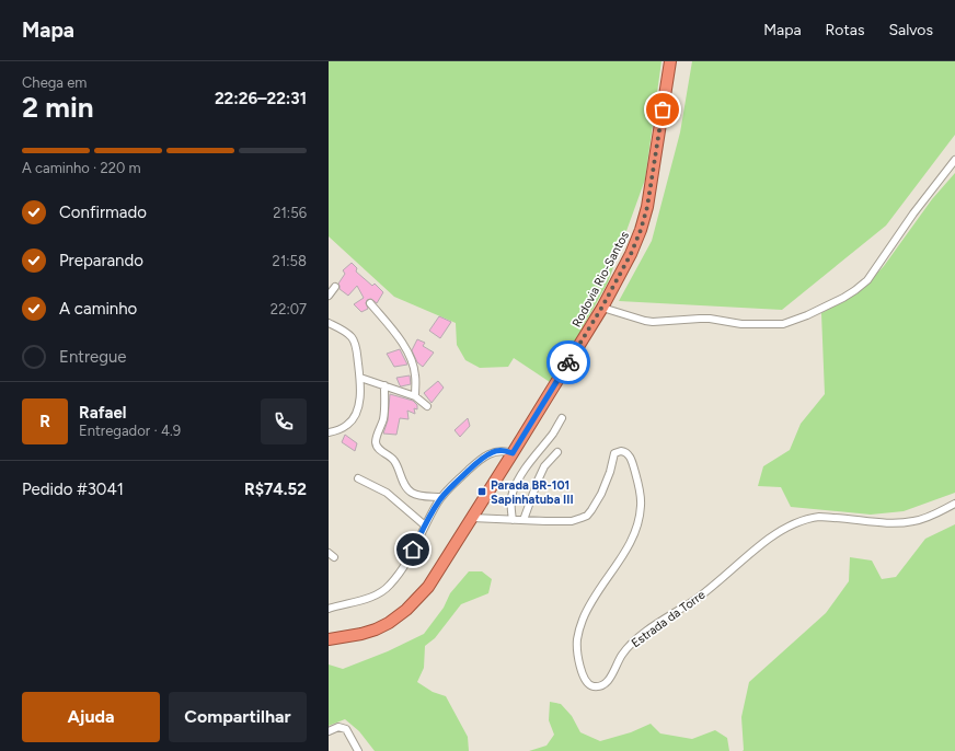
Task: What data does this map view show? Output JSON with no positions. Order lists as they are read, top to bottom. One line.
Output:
{"streets":{"highway":["Rodovia Rio-Santos"],"street":["Estrada da Torre"]},"crossings":[["Rodovia Rio-Santos","Estrada da Torre"]],"places":{"transit":["Parada BR-101 Sapinhatuba III"]},"page":{"header":"Mapa","nav":["Mapa","Rotas","Salvos"],"heading":["2 min","Chega em","22:26–22:31"],"panel":["Rafael","Entregador · 4.9","Pedido #3041","R$74.52"],"bar":"A caminho · 220 m","list":[["Confirmado","21:56"],["Preparando","21:58"],["A caminho","22:07"],"Entregue"],"round":"R","buttons":["Ajuda","Compartilhar"]}}
